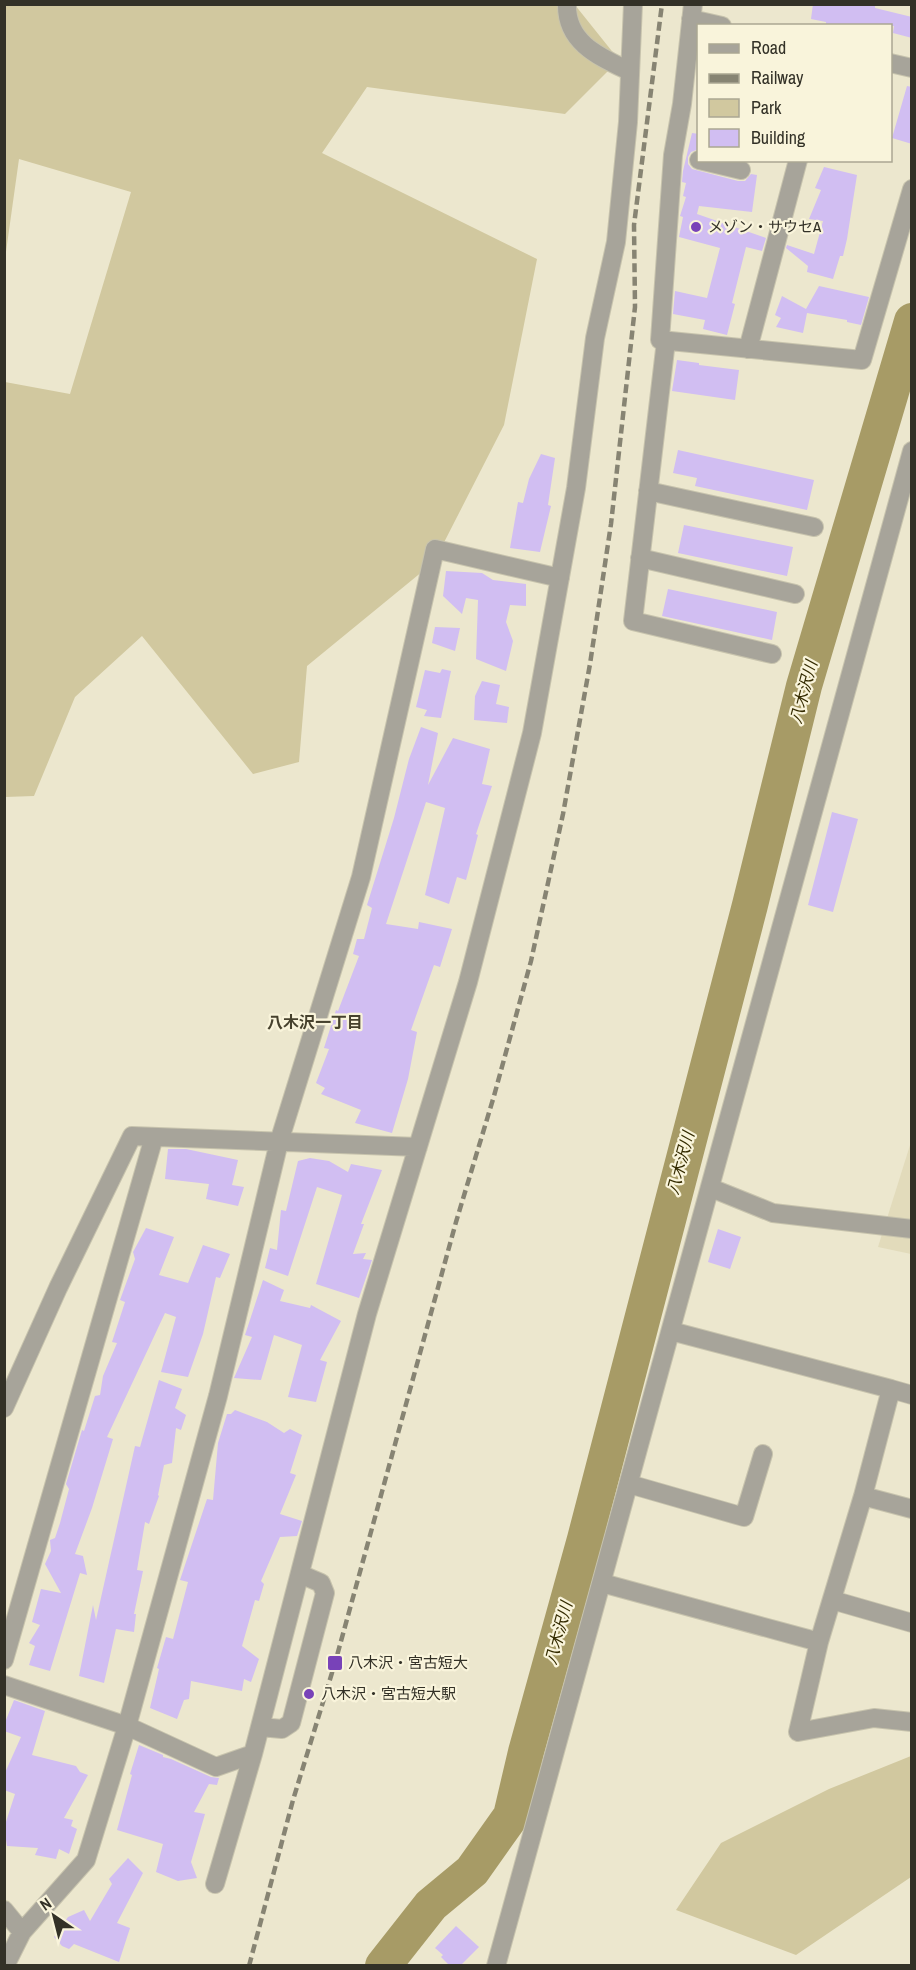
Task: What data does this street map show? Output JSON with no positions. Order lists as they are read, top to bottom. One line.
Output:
{"districts":["八木沢一丁目"],"water":["八木沢川"],"places":{"other":["メゾン・サウセA","八木沢・宮古短大駅"],"transit":["八木沢・宮古短大"]},"legend":["Road","Railway","Park","Building"],"north":"top left"}
